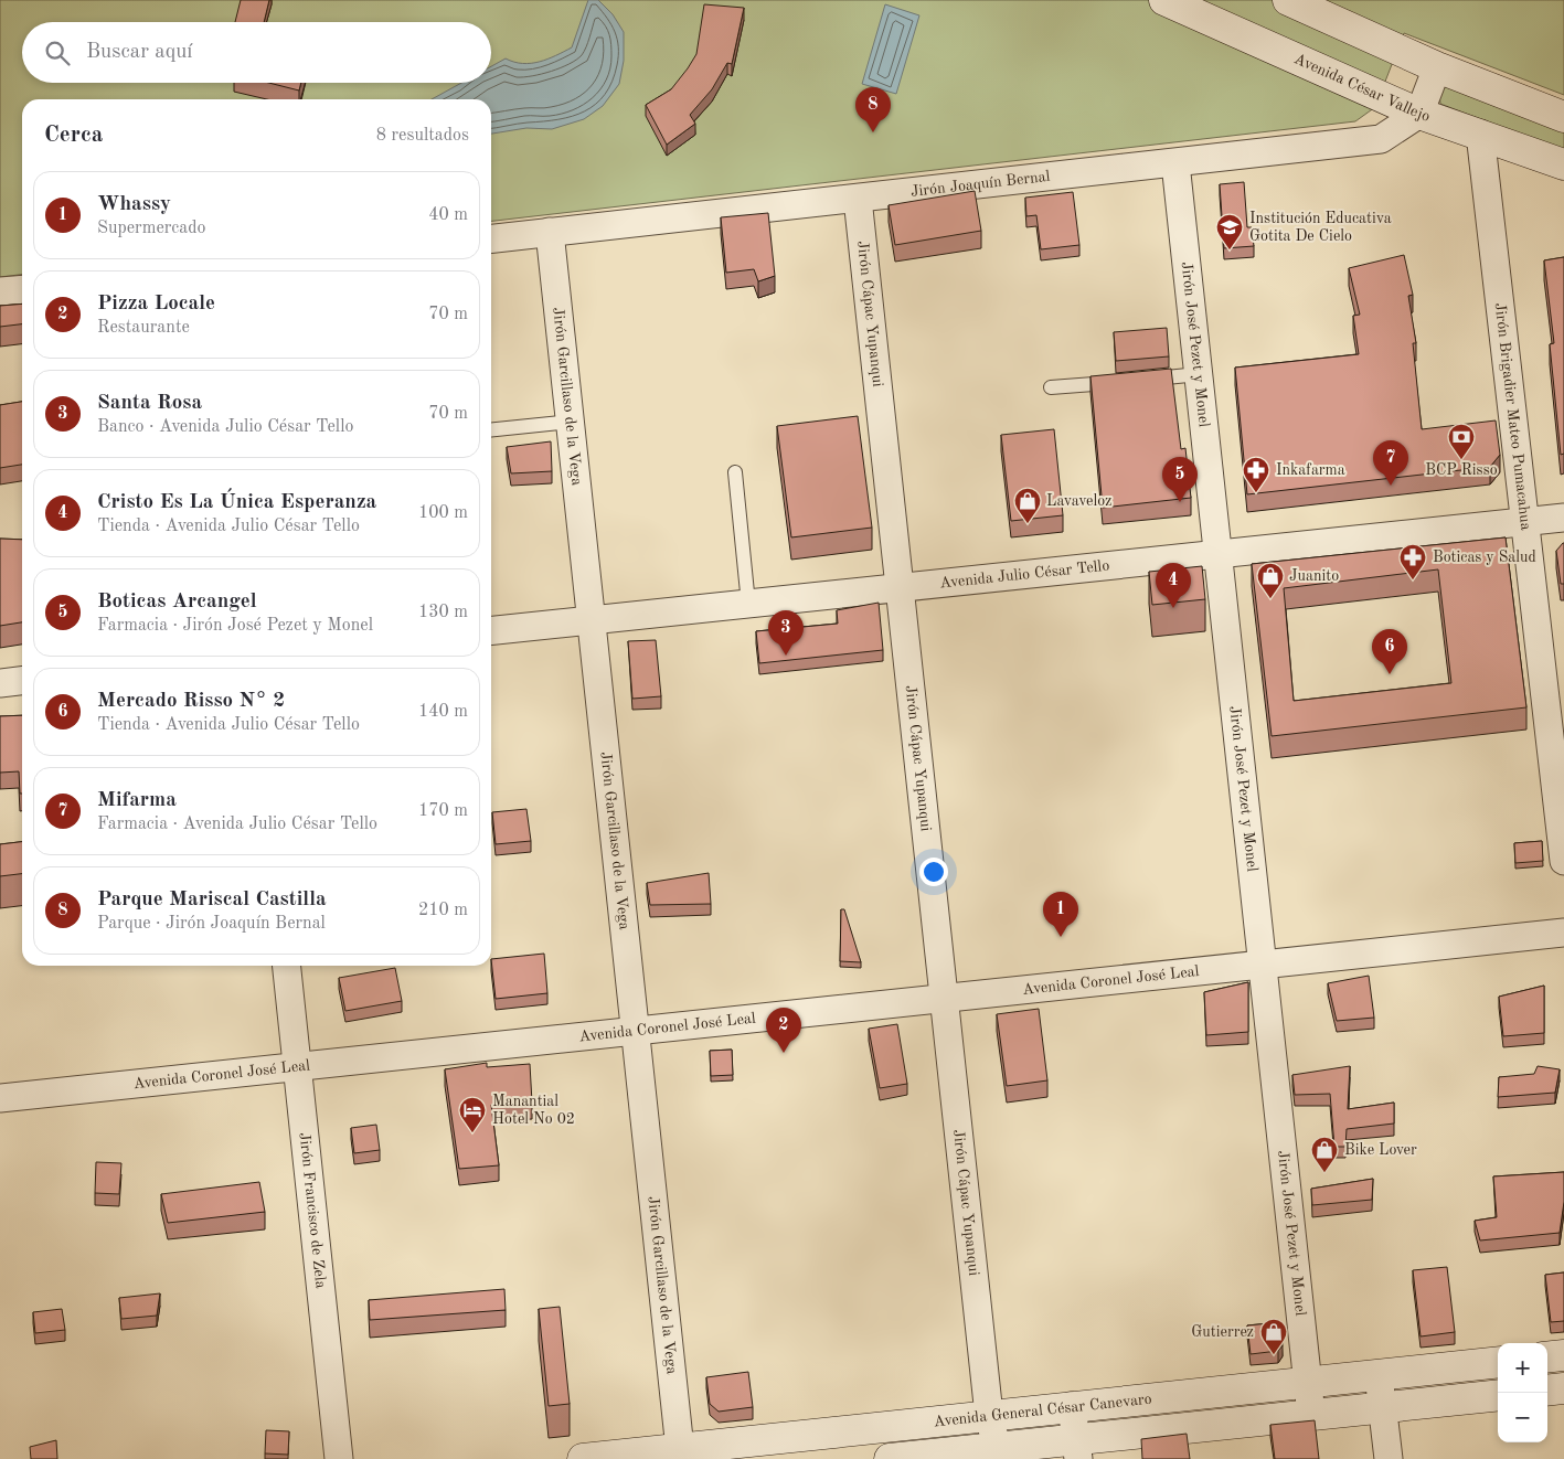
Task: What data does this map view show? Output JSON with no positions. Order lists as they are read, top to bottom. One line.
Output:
{"streets":{"main road":["Avenida César Vallejo","Avenida General César Canevaro"],"street":["Jirón Joaquín Bernal","Jirón Cápac Yupanqui","Jirón José Pezet y Monel","Jirón Garcillaso de la Vega","Jirón Brigadier Mateo Pumacahua","Avenida Julio César Tello","Avenida Coronel José Leal","Jirón Francisco de Zela"]},"crossings":[["Avenida César Vallejo","Jirón Joaquín Bernal"],["Avenida César Vallejo","Jirón Brigadier Mateo Pumacahua"],["Jirón Joaquín Bernal","Jirón Cápac Yupanqui"],["Jirón Joaquín Bernal","Jirón José Pezet y Monel"],["Jirón Joaquín Bernal","Jirón Garcillaso de la Vega"],["Jirón Cápac Yupanqui","Avenida Julio César Tello"],["Jirón Cápac Yupanqui","Avenida Coronel José Leal"],["Jirón Cápac Yupanqui","Avenida General César Canevaro"],["Jirón José Pezet y Monel","Avenida Julio César Tello"],["Jirón José Pezet y Monel","Avenida Coronel José Leal"],["Jirón José Pezet y Monel","Avenida General César Canevaro"],["Jirón Garcillaso de la Vega","Avenida Julio César Tello"],["Jirón Garcillaso de la Vega","Avenida Coronel José Leal"],["Jirón Garcillaso de la Vega","Avenida General César Canevaro"],["Jirón Brigadier Mateo Pumacahua","Avenida Julio César Tello"],["Avenida Coronel José Leal","Jirón Francisco de Zela"]],"places":{"school or university":["Institución Educativa Gotita De Cielo"],"bank":["BCP Risso"],"pharmacy":["Inkafarma","Boticas y Salud"],"shop":["Lavaveloz","Juanito","Bike Lover","Gutierrez"],"hotel":["Manantial Hotel No 02"]},"page":{"search":"Buscar aquí","pins":["8","7","5","4","3","6","1","2"],"heading":["Cerca","8 resultados"],"list":[{"mark":"1","name":"Whassy","note":"Supermercado","value":"40 m"},{"mark":"2","name":"Pizza Locale","note":"Restaurante","value":"70 m"},{"mark":"3","name":"Santa Rosa","note":"Banco · Avenida Julio César Tello","value":"70 m"},{"mark":"4","name":"Cristo Es La Única Esperanza","note":"Tienda · Avenida Julio César Tello","value":"100 m"},{"mark":"5","name":"Boticas Arcangel","note":"Farmacia · Jirón José Pezet y Monel","value":"130 m"},{"mark":"6","name":"Mercado Risso N° 2","note":"Tienda · Avenida Julio César Tello","value":"140 m"},{"mark":"7","name":"Mifarma","note":"Farmacia · Avenida Julio César Tello","value":"170 m"},{"mark":"8","name":"Parque Mariscal Castilla","note":"Parque · Jirón Joaquín Bernal","value":"210 m"}],"map_buttons":["+","−"]}}
